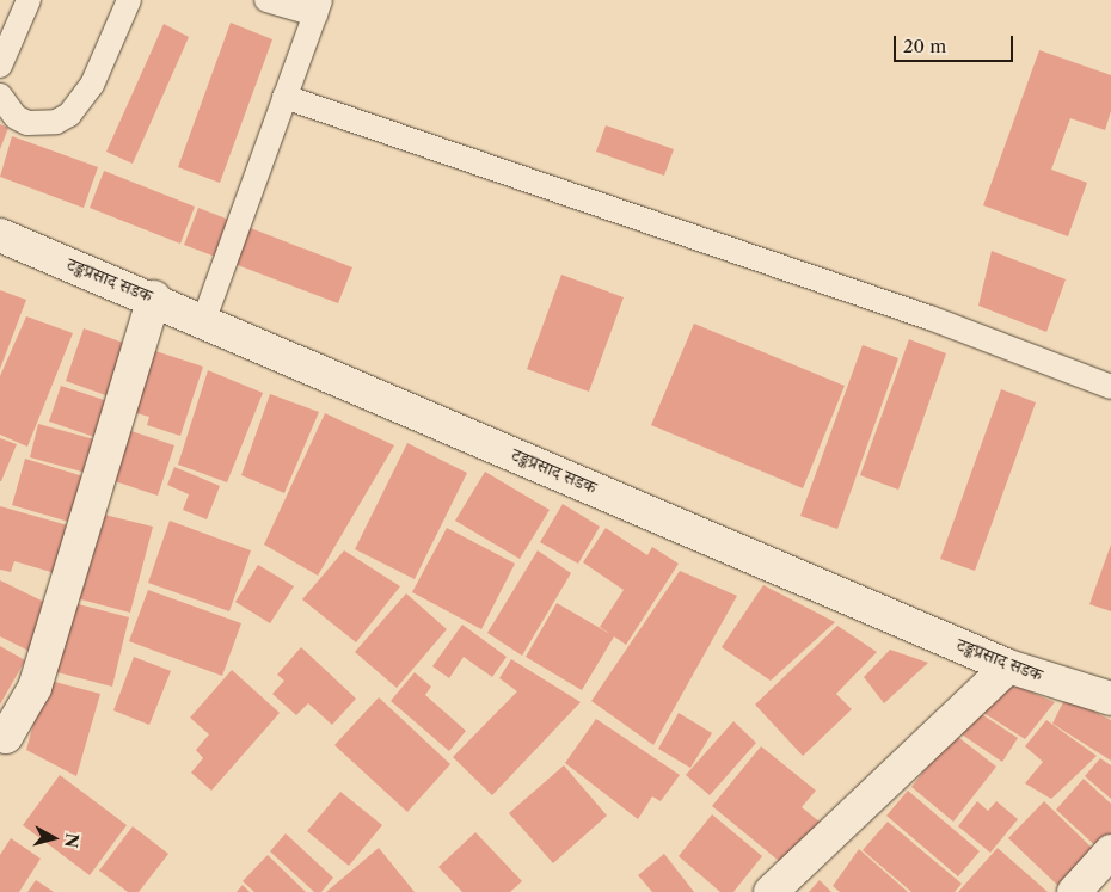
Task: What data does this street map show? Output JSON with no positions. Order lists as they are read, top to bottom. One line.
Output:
{"streets":{"street":["टङ्कप्रसाद सडक"]},"scale_bar":"20 m","north":"right"}
